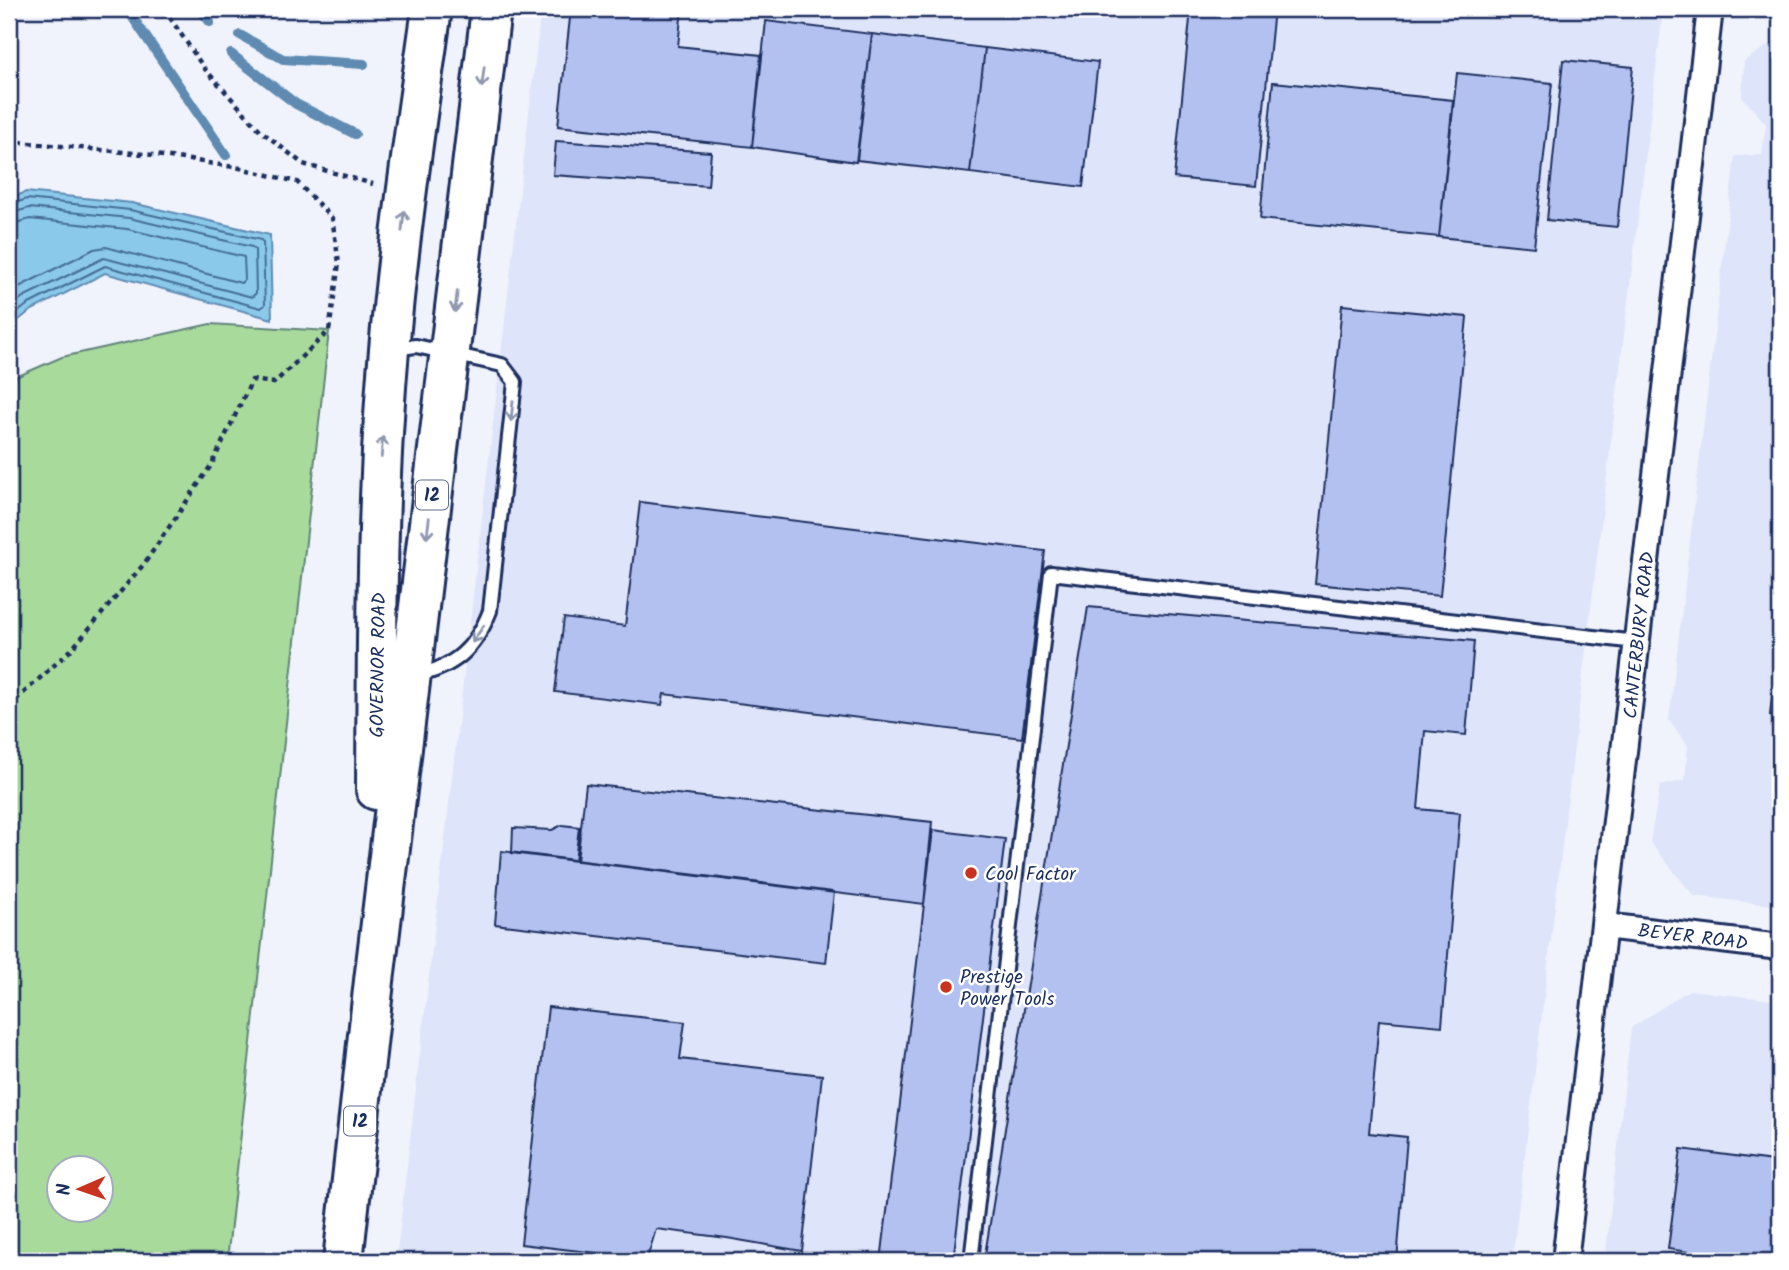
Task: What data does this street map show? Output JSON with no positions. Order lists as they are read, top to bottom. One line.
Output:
{"streets":{"main road":["12","GOVERNOR ROAD"],"street":["CANTERBURY ROAD","BEYER ROAD"]},"crossings":[["CANTERBURY ROAD","BEYER ROAD"]],"places":["Cool Factor","Prestige Power Tools"],"north":"left"}
